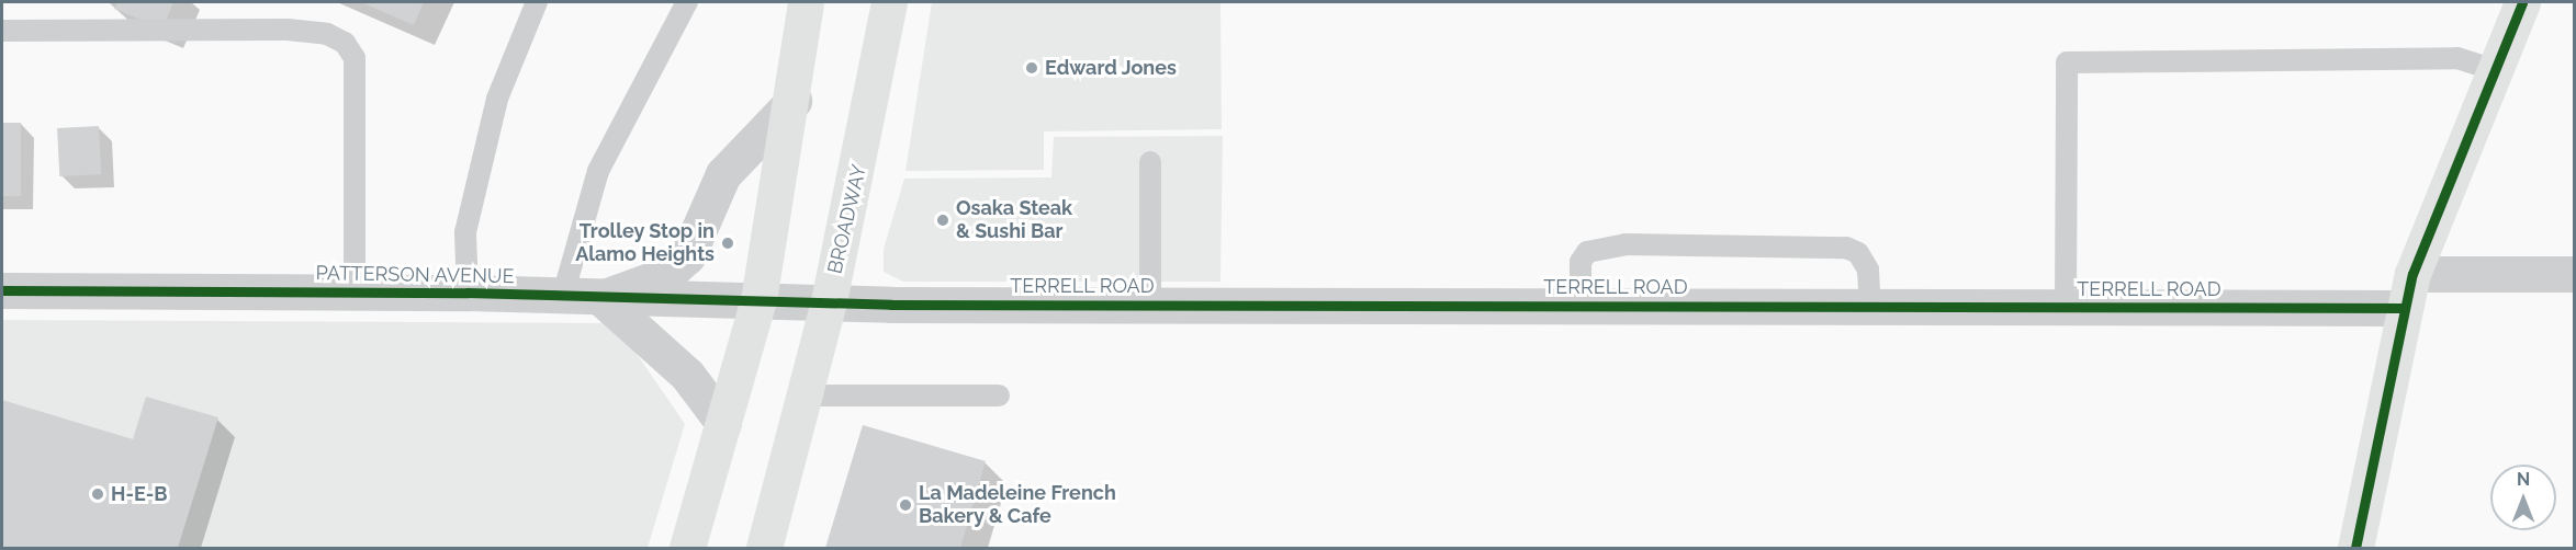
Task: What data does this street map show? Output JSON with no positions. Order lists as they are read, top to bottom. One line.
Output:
{"streets":{"main road":["BROADWAY"],"street":["PATTERSON AVENUE","TERRELL ROAD"]},"crossings":[["BROADWAY","PATTERSON AVENUE"],["BROADWAY","TERRELL ROAD"],["PATTERSON AVENUE","TERRELL ROAD"]],"places":["Edward Jones","Osaka Steak & Sushi Bar","Trolley Stop in Alamo Heights","H-E-B","La Madeleine French Bakery & Cafe"],"north":"top"}
